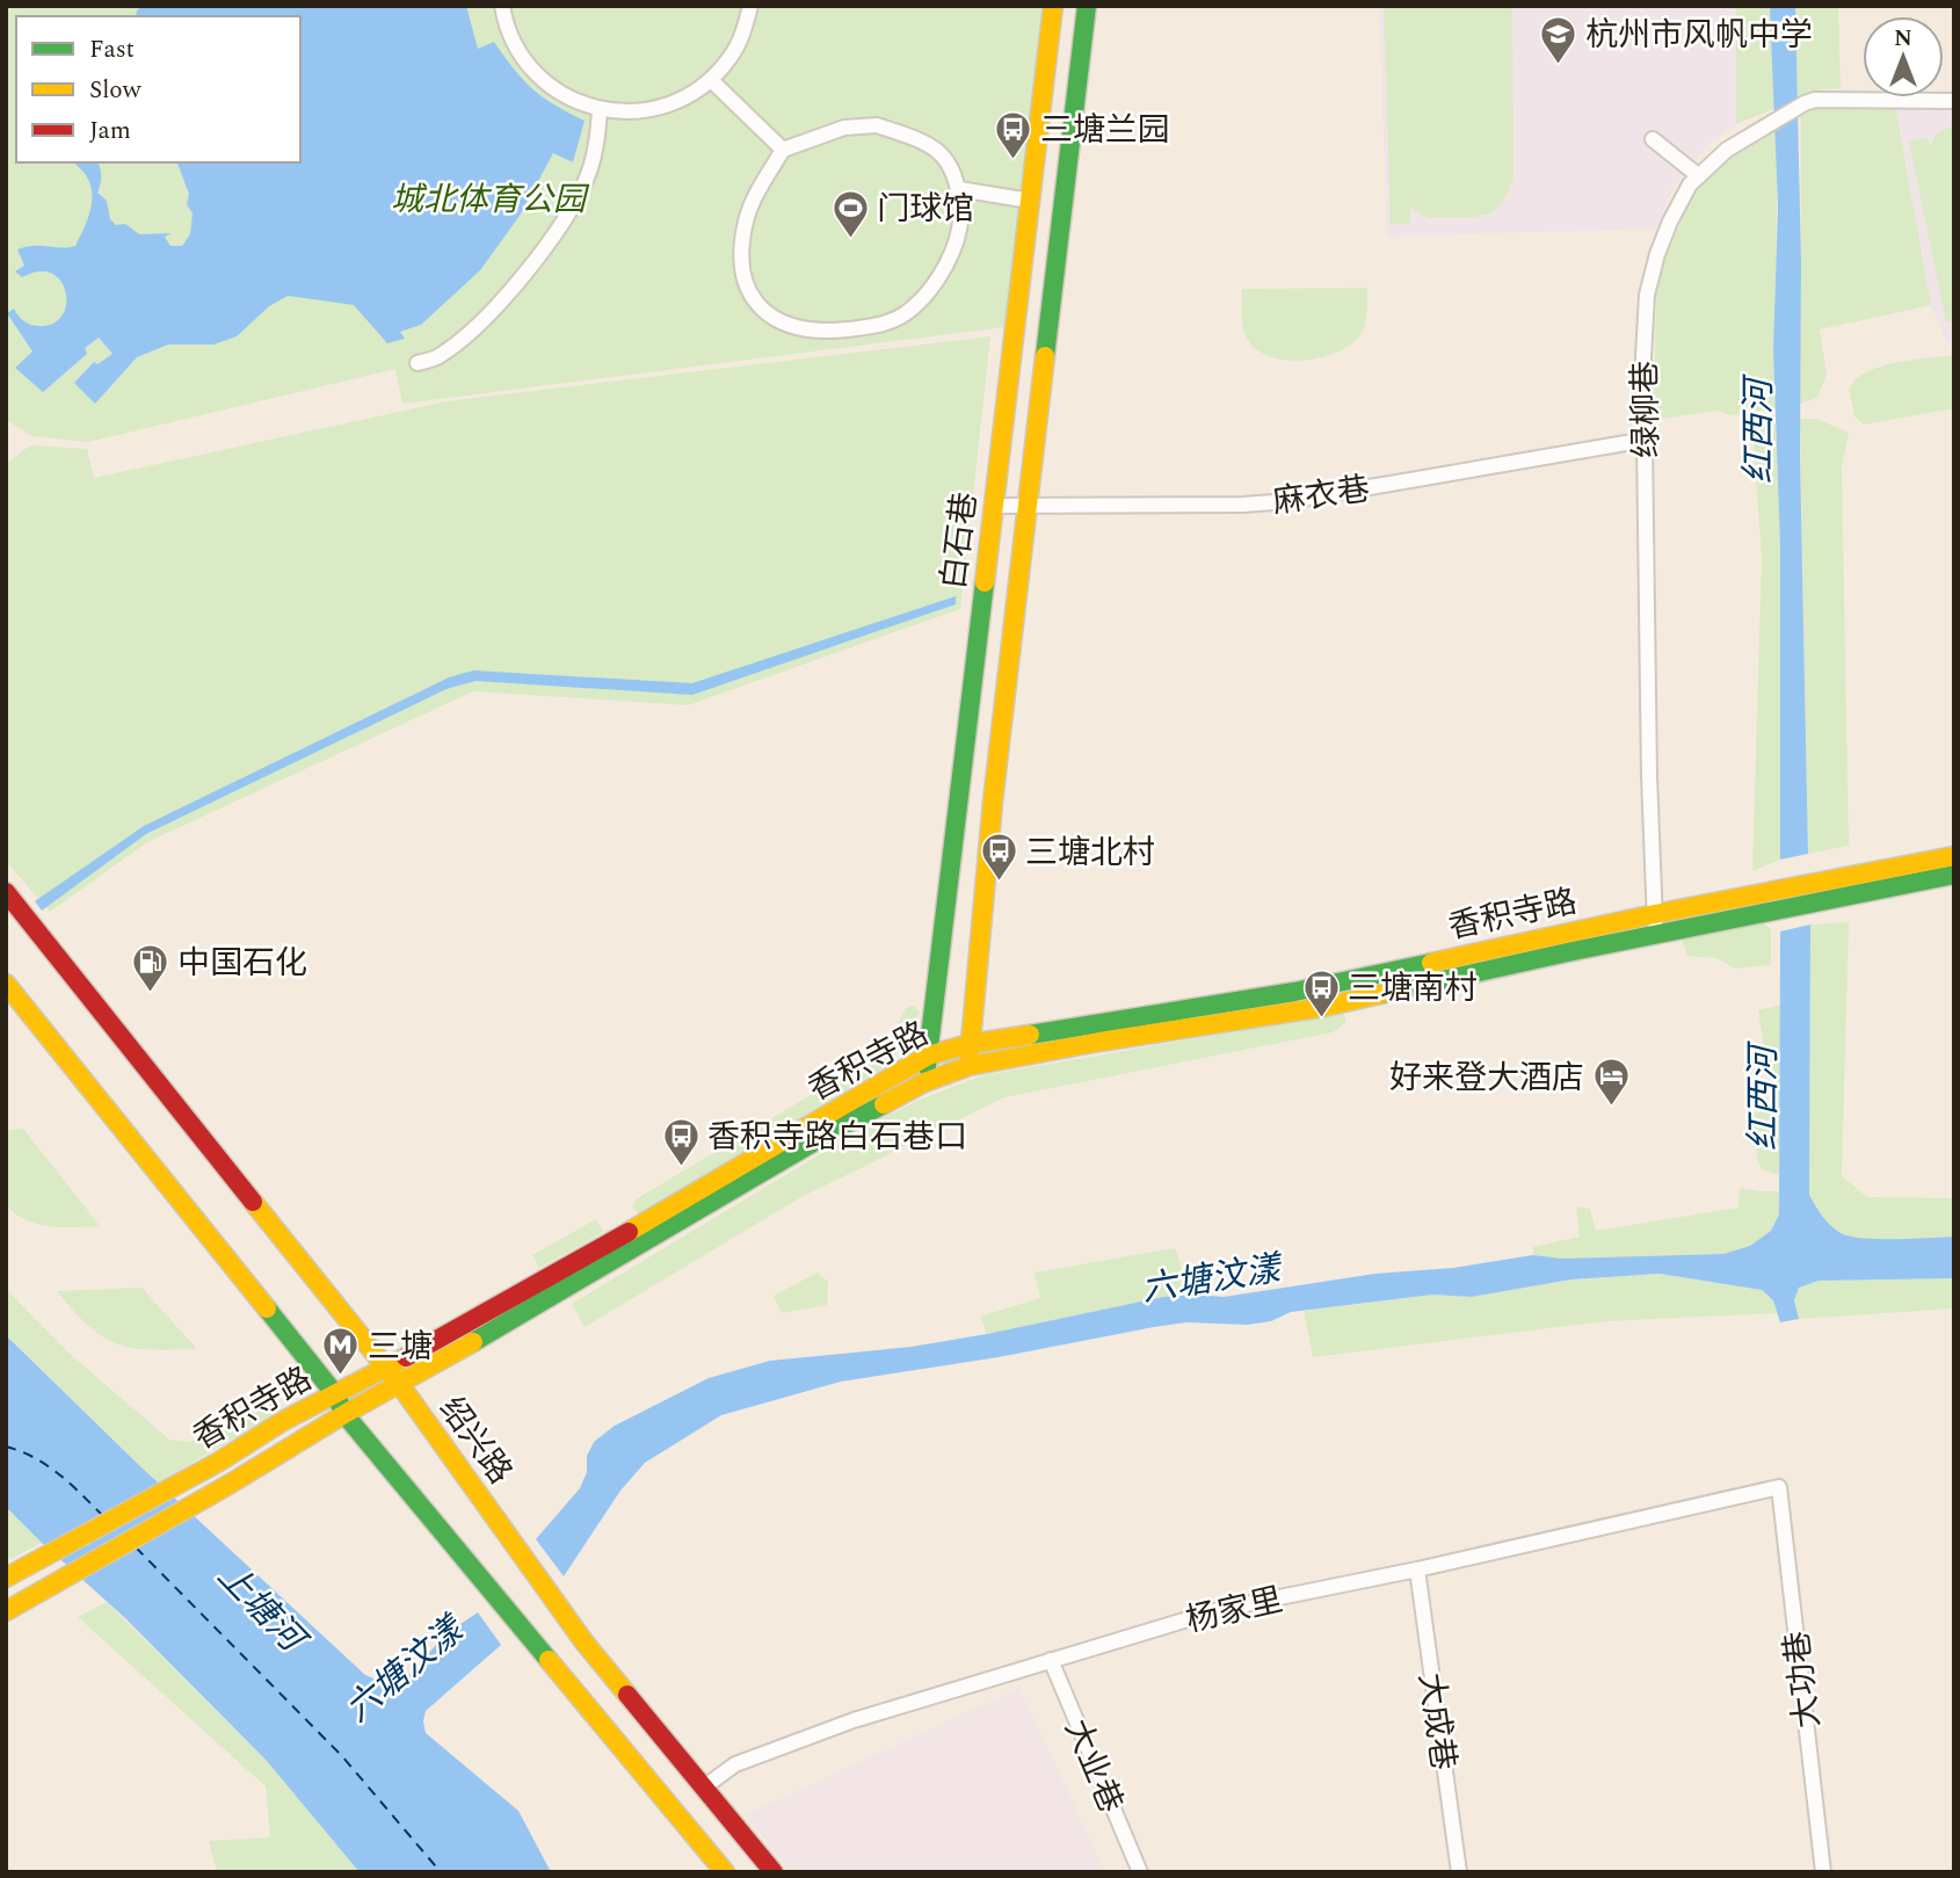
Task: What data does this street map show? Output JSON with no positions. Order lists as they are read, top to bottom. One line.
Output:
{"streets":{"main road":["白石巷","香积寺路","绍兴路"],"street":["绿柳巷","麻衣巷","杨家里","大功巷","大成巷","大业巷"]},"crossings":[["绿柳巷","麻衣巷"],["绿柳巷","香积寺路"],["麻衣巷","白石巷"],["白石巷","香积寺路"],["香积寺路","绍兴路"],["绍兴路","杨家里"],["杨家里","大功巷"],["杨家里","大成巷"],["杨家里","大业巷"]],"water":["红西河","六塘汶漾","上塘河"],"parks":["城北体育公园"],"places":{"school or university":["杭州市风帆中学"],"bus stop":["三塘兰园","三塘北村","三塘南村","香积寺路白石巷口"],"sports":["门球馆"],"fuel station":["中国石化"],"hotel":["好来登大酒店"],"metro station":["三塘"]},"legend":["Fast","Slow","Jam"],"north":"top"}
